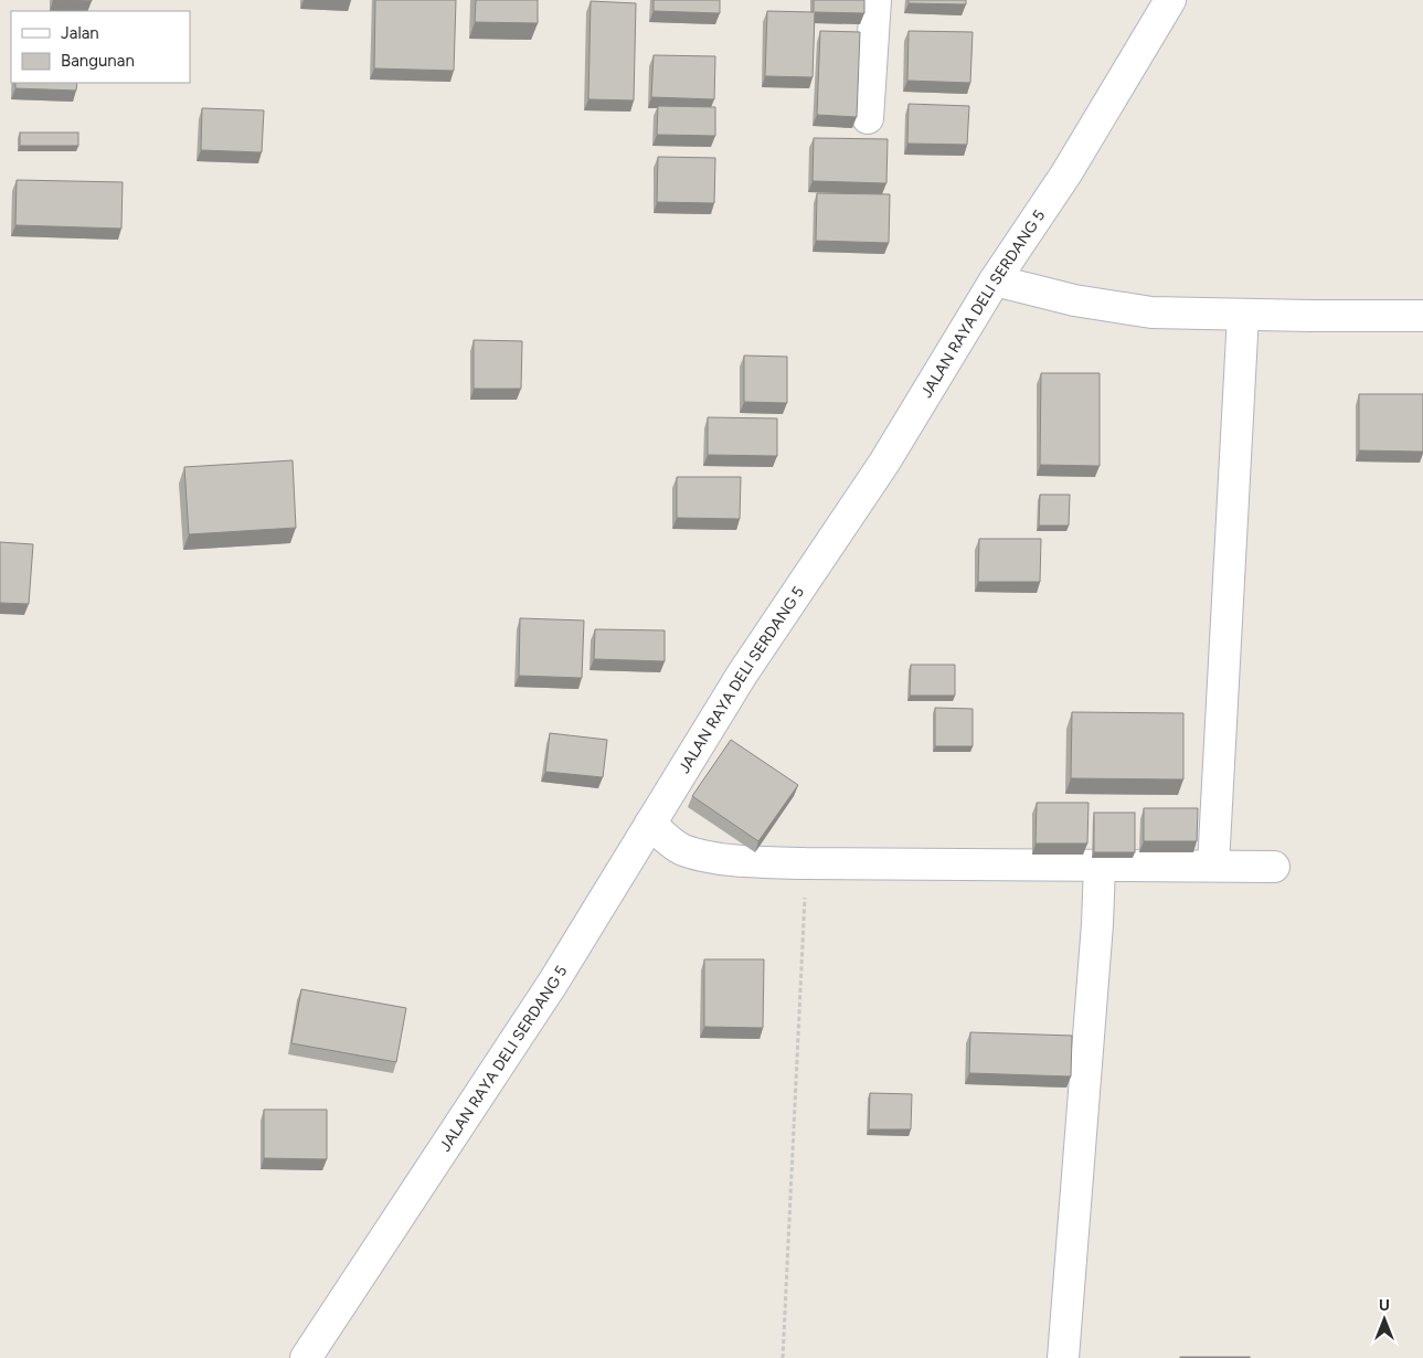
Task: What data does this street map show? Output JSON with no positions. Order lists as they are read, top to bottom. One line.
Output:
{"streets":{"street":["JALAN RAYA DELI SERDANG 5"]},"legend":["Jalan","Bangunan"],"north":"top"}
